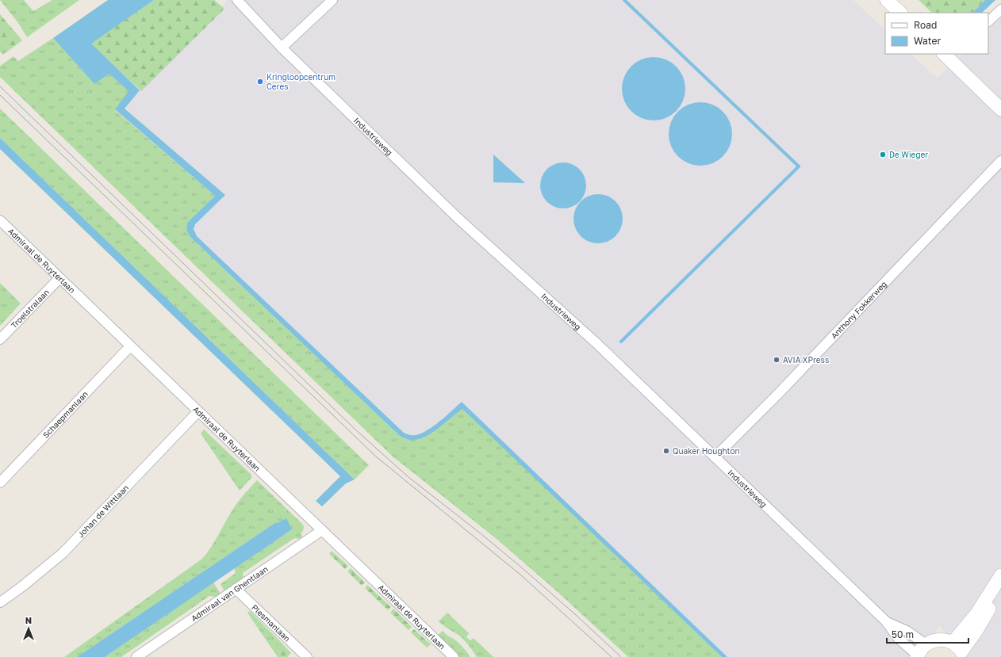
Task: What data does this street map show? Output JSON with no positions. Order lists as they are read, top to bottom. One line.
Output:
{"streets":{"street":["Industrieweg","Admiraal de Ruyterlaan","Troelstralaan","Anthony Fokkerweg","Schaepmanlaan","Johan de Wittlaan","Admiraal van Ghentlaan","Plesmanlaan"]},"crossings":[["Industrieweg","Anthony Fokkerweg"],["Admiraal de Ruyterlaan","Troelstralaan"],["Admiraal de Ruyterlaan","Schaepmanlaan"],["Admiraal de Ruyterlaan","Johan de Wittlaan"],["Admiraal de Ruyterlaan","Admiraal van Ghentlaan"],["Admiraal van Ghentlaan","Plesmanlaan"]],"places":["Kringloopcentrum Ceres","De Wieger","AVIA XPress","Quaker Houghton"],"legend":["Road","Water"],"scale_bar":"50 m","north":"top"}
